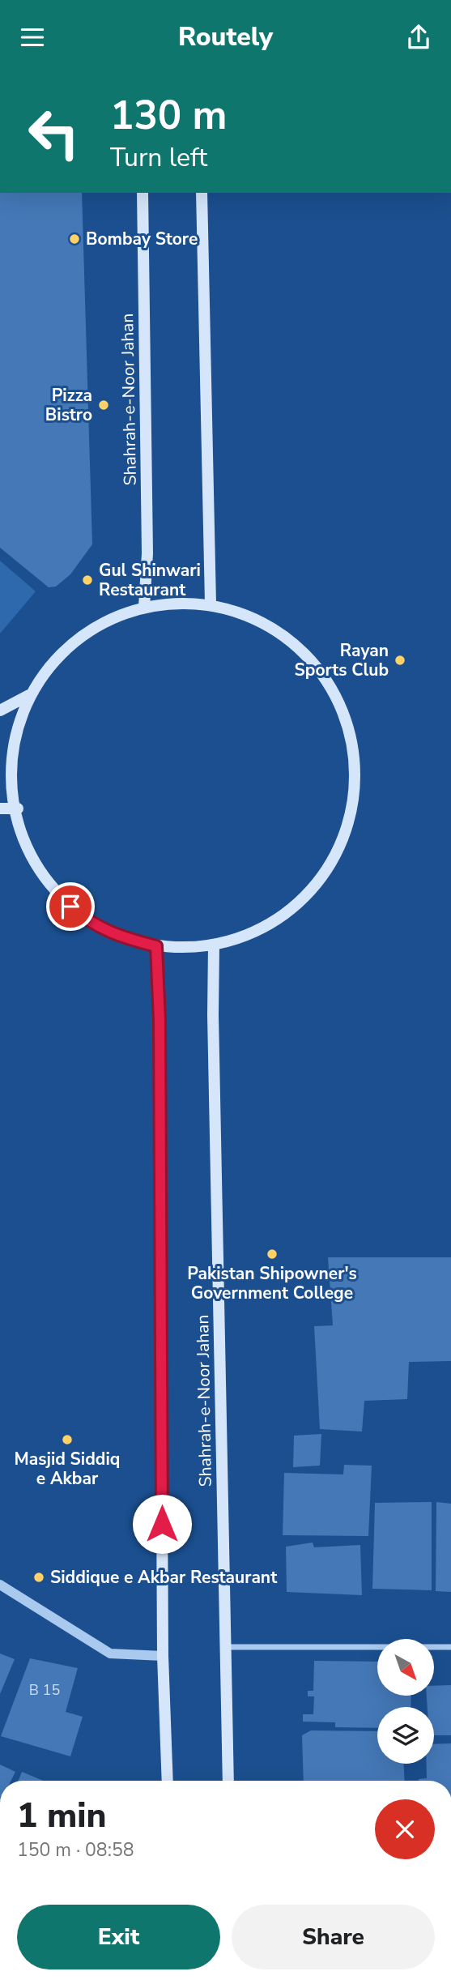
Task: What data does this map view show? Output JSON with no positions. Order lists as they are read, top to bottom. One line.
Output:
{"streets":{"main road":["Shahrah-e-Noor Jahan"]},"places":["Bombay Store","Pizza Bistro","Gul Shinwari Restaurant","Rayan Sports Club","Pakistan Shipowner's Government College","Masjid Siddiq e Akbar","Siddique e Akbar Restaurant"],"house_numbers":["B 15"],"north":"bottom right","page":{"header":"Routely","turn":["130 m","Turn left"],"heading":["1 min","150 m · 08:58"],"buttons":["Exit","Share"]}}
